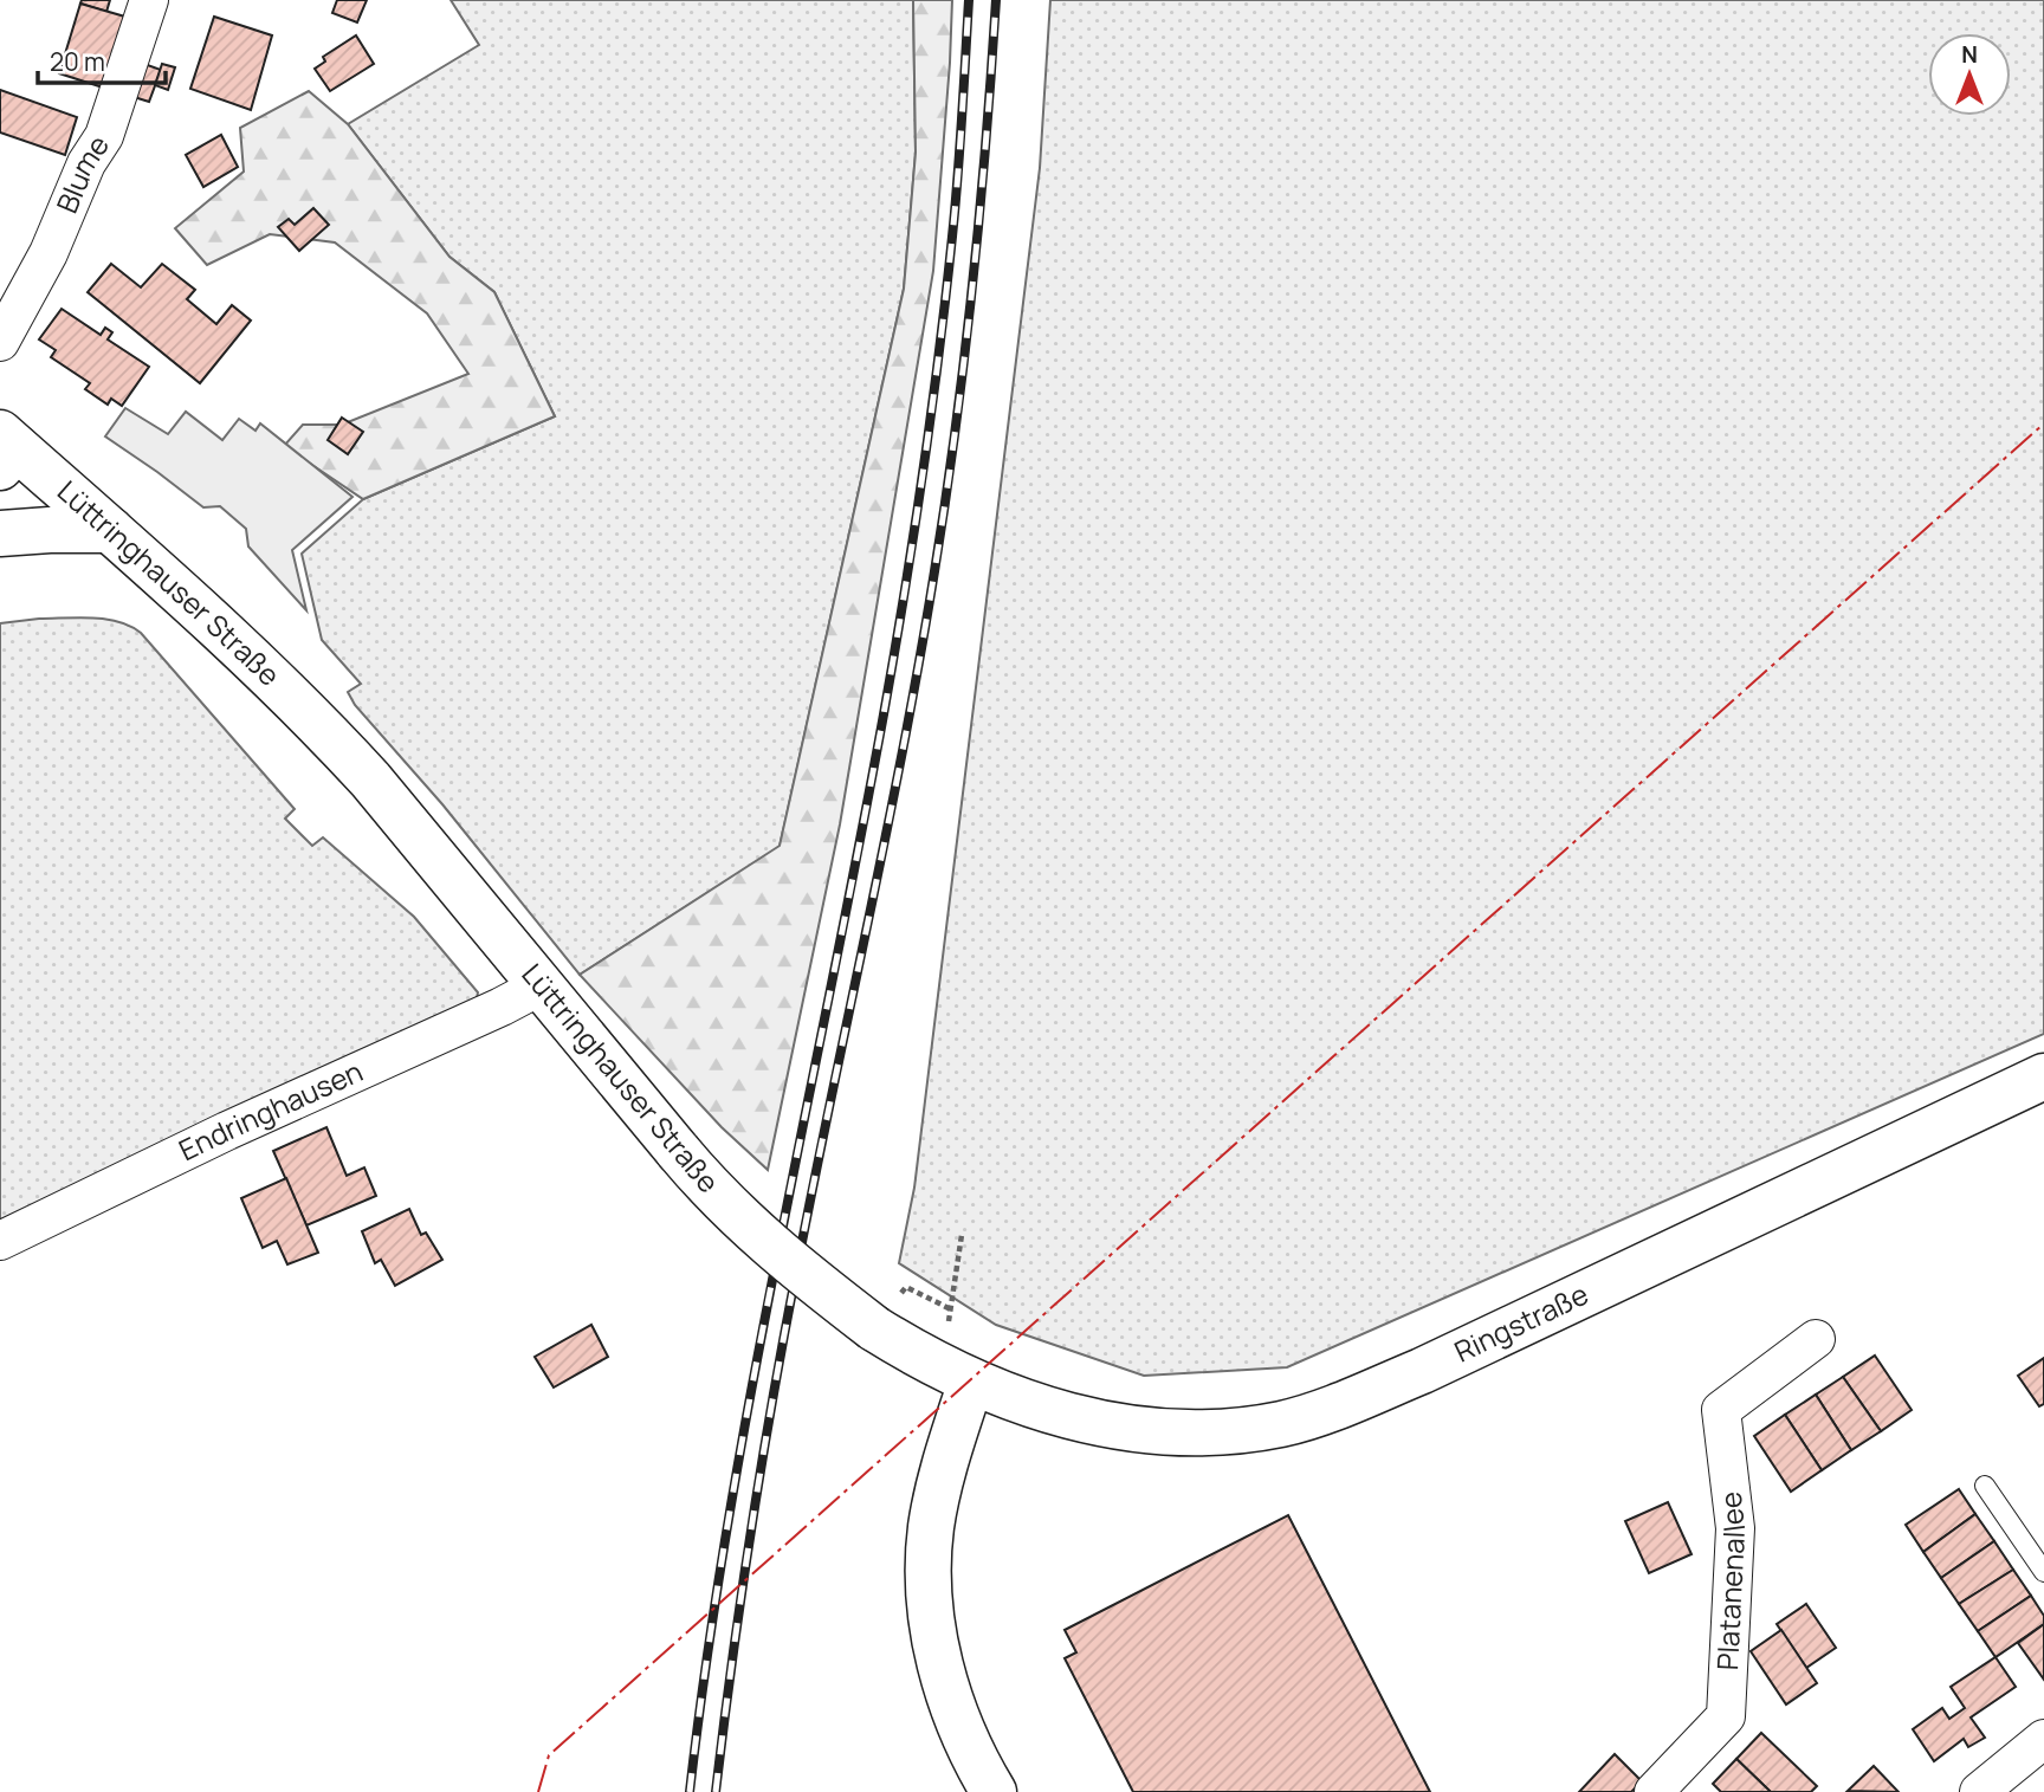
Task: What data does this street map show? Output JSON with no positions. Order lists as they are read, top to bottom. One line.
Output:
{"streets":{"main road":["Lüttringhauser Straße","Ringstraße"],"street":["Blume","Endringhausen","Platanenallee"]},"crossings":[["Lüttringhauser Straße","Endringhausen"],["Lüttringhauser Straße","Ringstraße"]],"scale_bar":"20 m","north":"top"}
